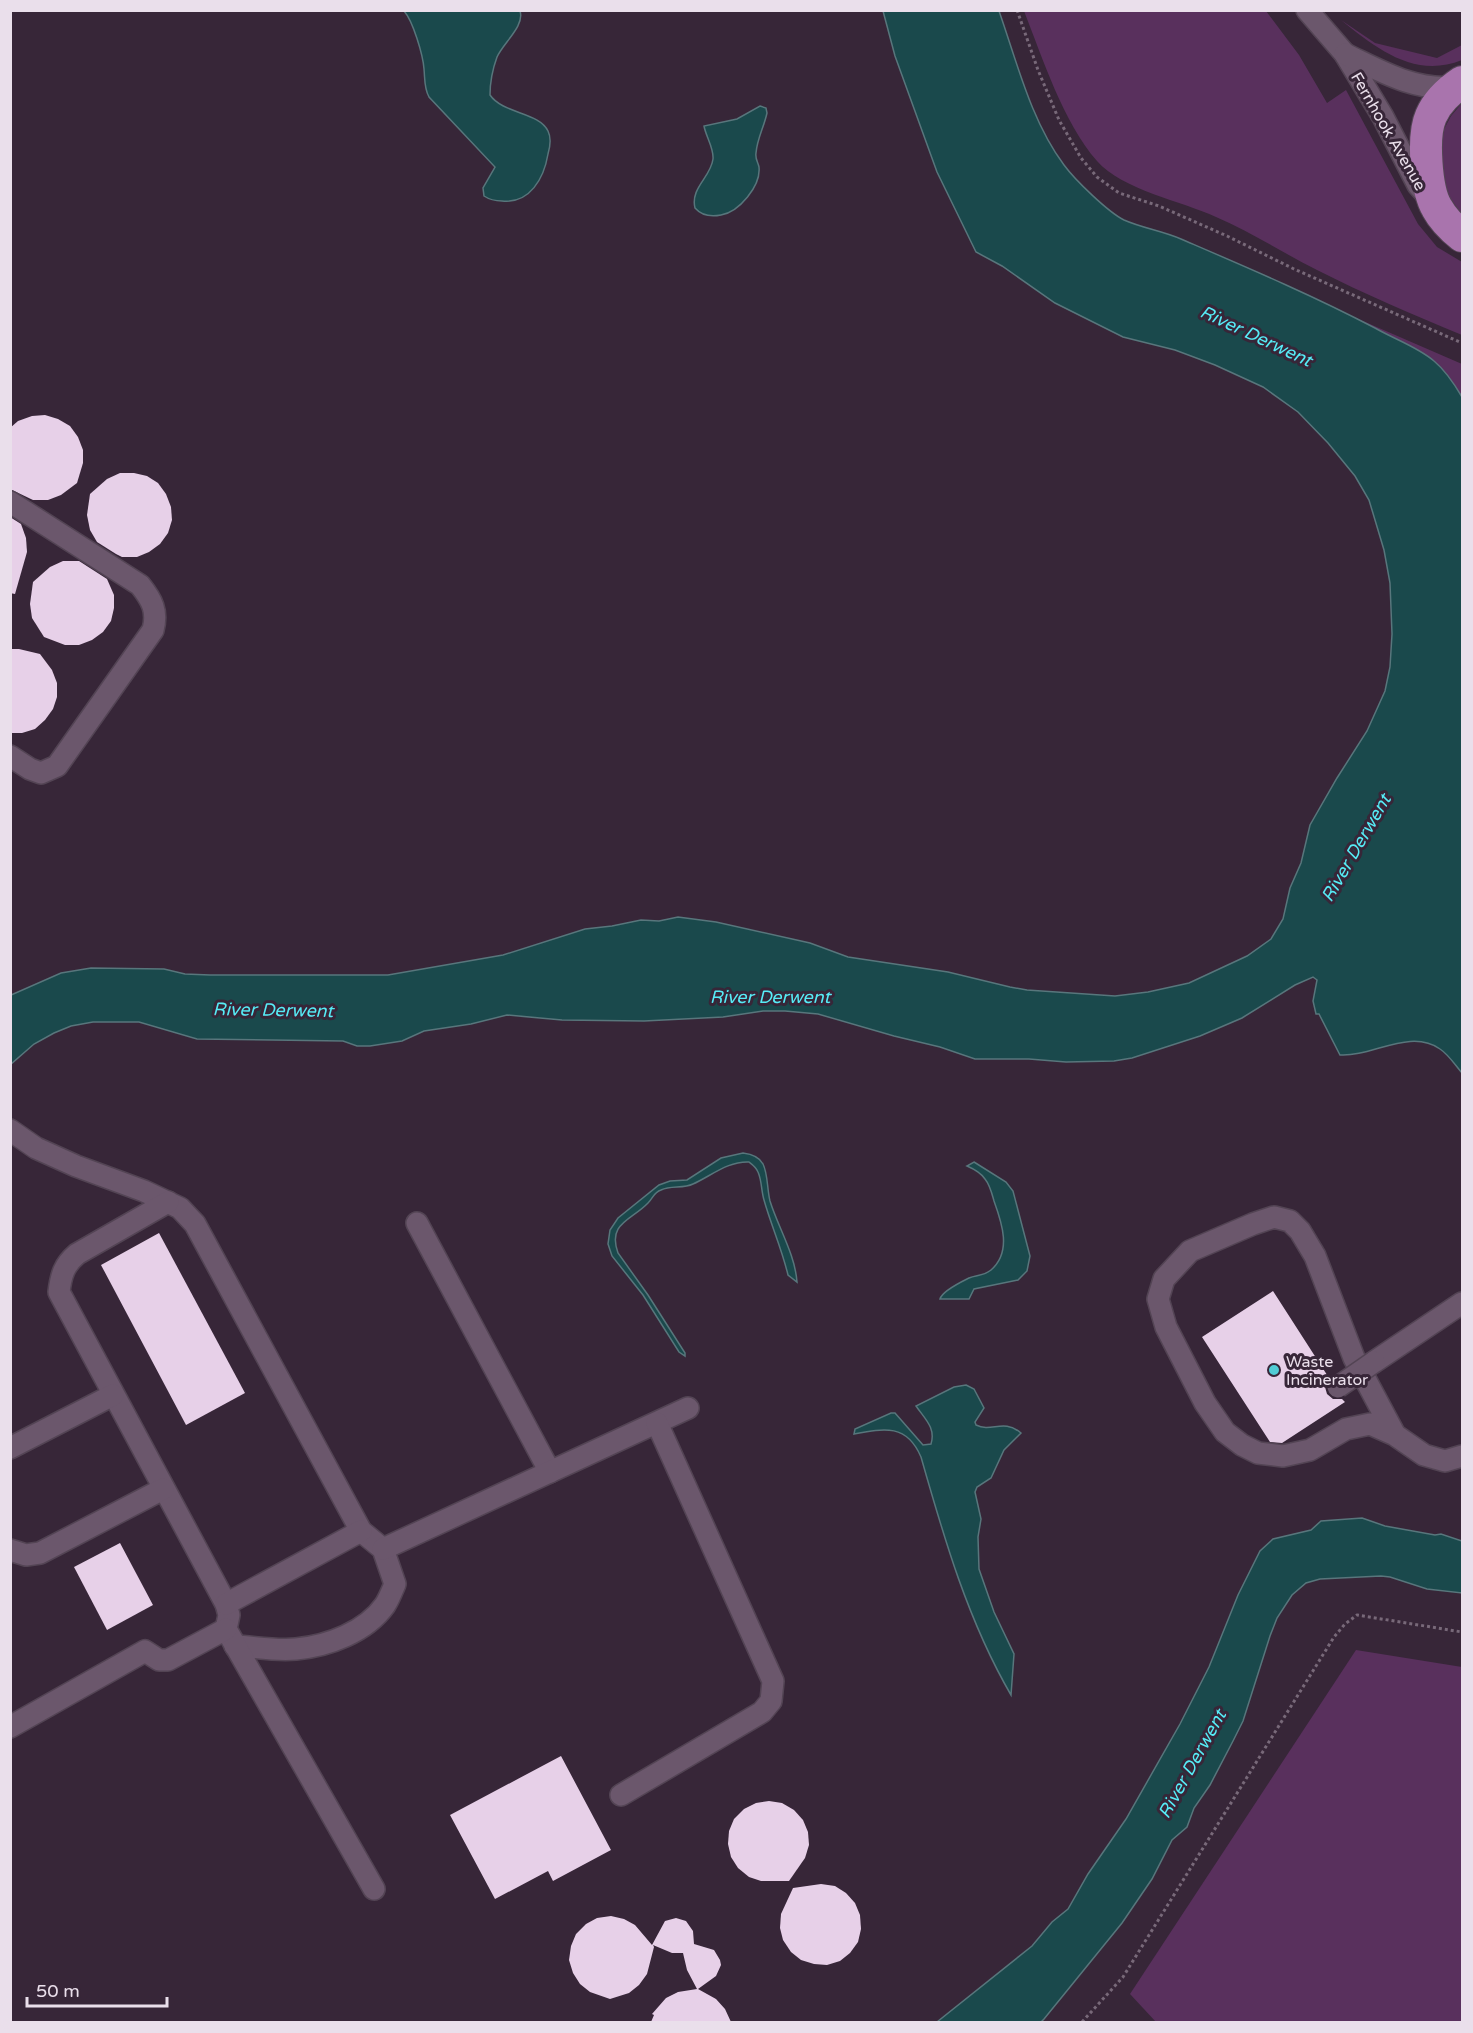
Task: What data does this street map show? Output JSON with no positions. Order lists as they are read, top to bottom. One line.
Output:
{"streets":{"street":["Fernhook Avenue"]},"water":["River Derwent"],"places":["Waste Incinerator"],"scale_bar":"50 m"}
